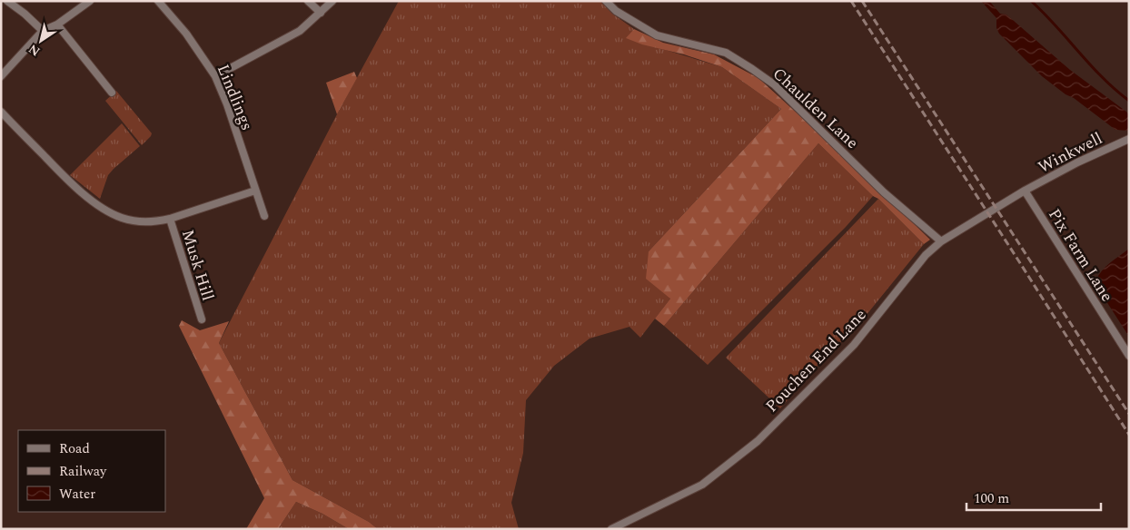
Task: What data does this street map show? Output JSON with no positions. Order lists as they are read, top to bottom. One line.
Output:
{"streets":{"street":["Lindlings","Chaulden Lane","Winkwell","Pix Farm Lane","Musk Hill","Pouchen End Lane"]},"crossings":[["Chaulden Lane","Pouchen End Lane"],["Winkwell","Pix Farm Lane"],["Winkwell","Pouchen End Lane"],["Pix Farm Lane","Pouchen End Lane"]],"legend":["Road","Railway","Water"],"scale_bar":"100 m","north":"bottom left"}
